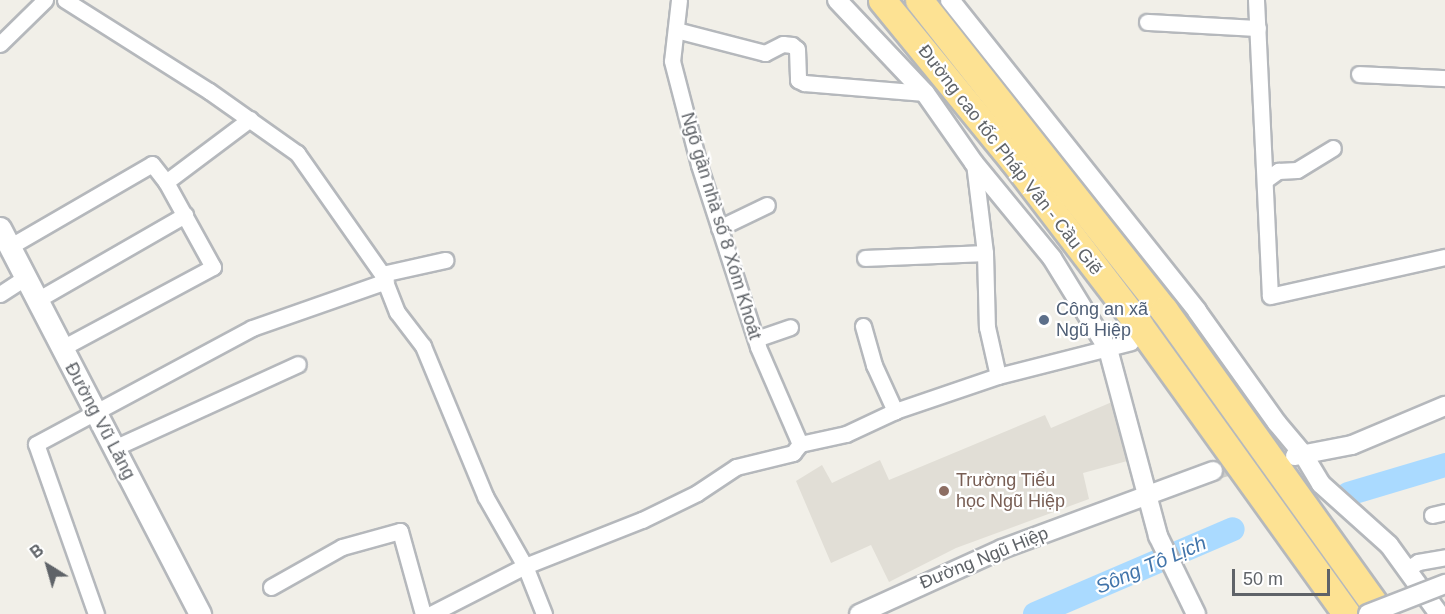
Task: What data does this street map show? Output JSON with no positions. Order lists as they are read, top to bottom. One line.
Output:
{"streets":{"highway":["Đường cao tốc Pháp Vân - Cầu Giẽ"],"main road":["Đường Vũ Lăng"],"street":["Ngõ gần nhà số 8 Xóm Khoát","Đường Ngũ Hiệp"]},"water":["Sông Tô Lịch"],"places":["Công an xã Ngũ Hiệp","Trường Tiểu học Ngũ Hiệp"],"scale_bar":"50 m","north":"top left"}
